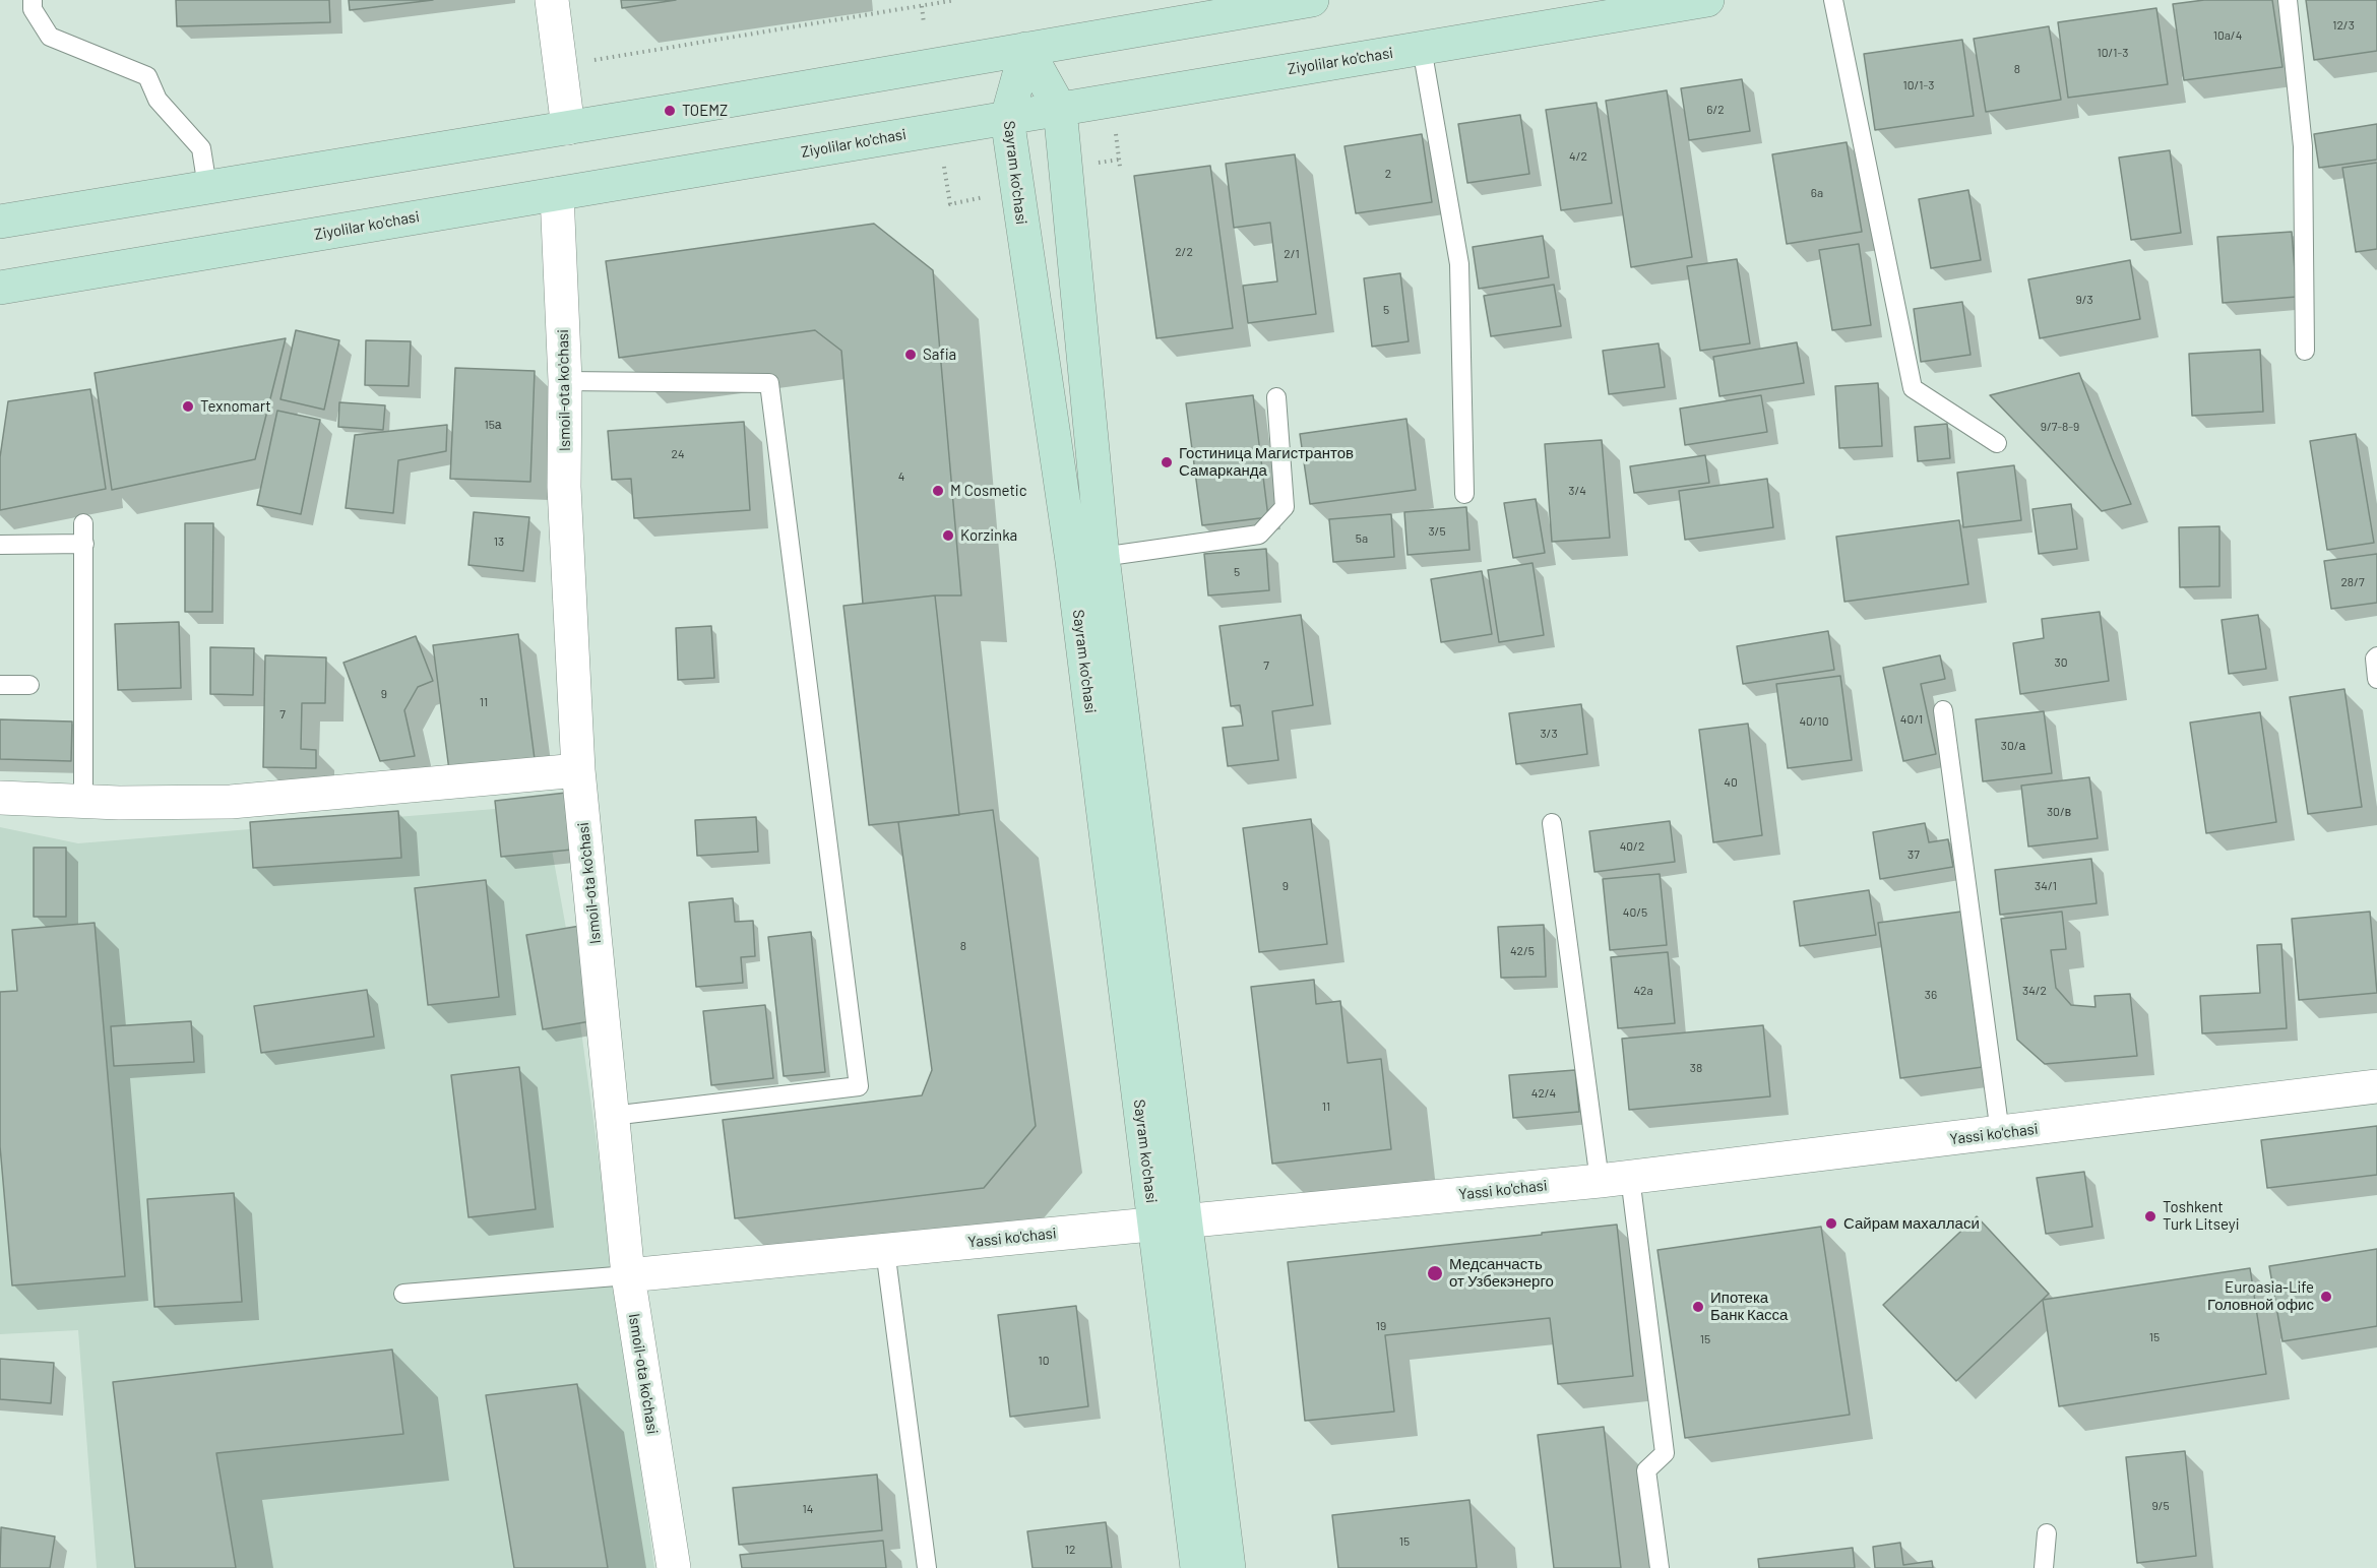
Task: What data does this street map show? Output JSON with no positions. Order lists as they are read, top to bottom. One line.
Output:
{"streets":{"main road":["Ziyolilar ko'chasi","Sayram ko'chasi"],"street":["Ismoil-ota ko'chasi","Yassi ko'chasi"]},"crossings":[["Ziyolilar ko'chasi","Sayram ko'chasi"],["Ziyolilar ko'chasi","Ismoil-ota ko'chasi"],["Sayram ko'chasi","Yassi ko'chasi"],["Ismoil-ota ko'chasi","Yassi ko'chasi"]],"places":["TOEMZ","Safia","Texnomart","Гостиница Магистрантов Самарканда","M Cosmetic","Korzinka","Toshkent Turk Litseyi","Сайрам махалласи","Медсанчасть от Узбекэнерго","Euroasia-Life Головной офис","Ипотека Банк Касса"],"house_numbers":["12/3","10a/4","10/1-3","8","10/1-3","6/2","4/2","2","6a","2/2","2/1","9/3","5","15а","9/7-8-9","24","4","3/4","3/5","5a","13","5","28/7","30","7","9","11","7","40/1","40/10","3/3","30/а","40","30/в","40/2","37","9","34/1","40/5","8","42/5","42a","34/2","36","38","42/4","11","19","15","15","10","9/5","14","15","12"]}
